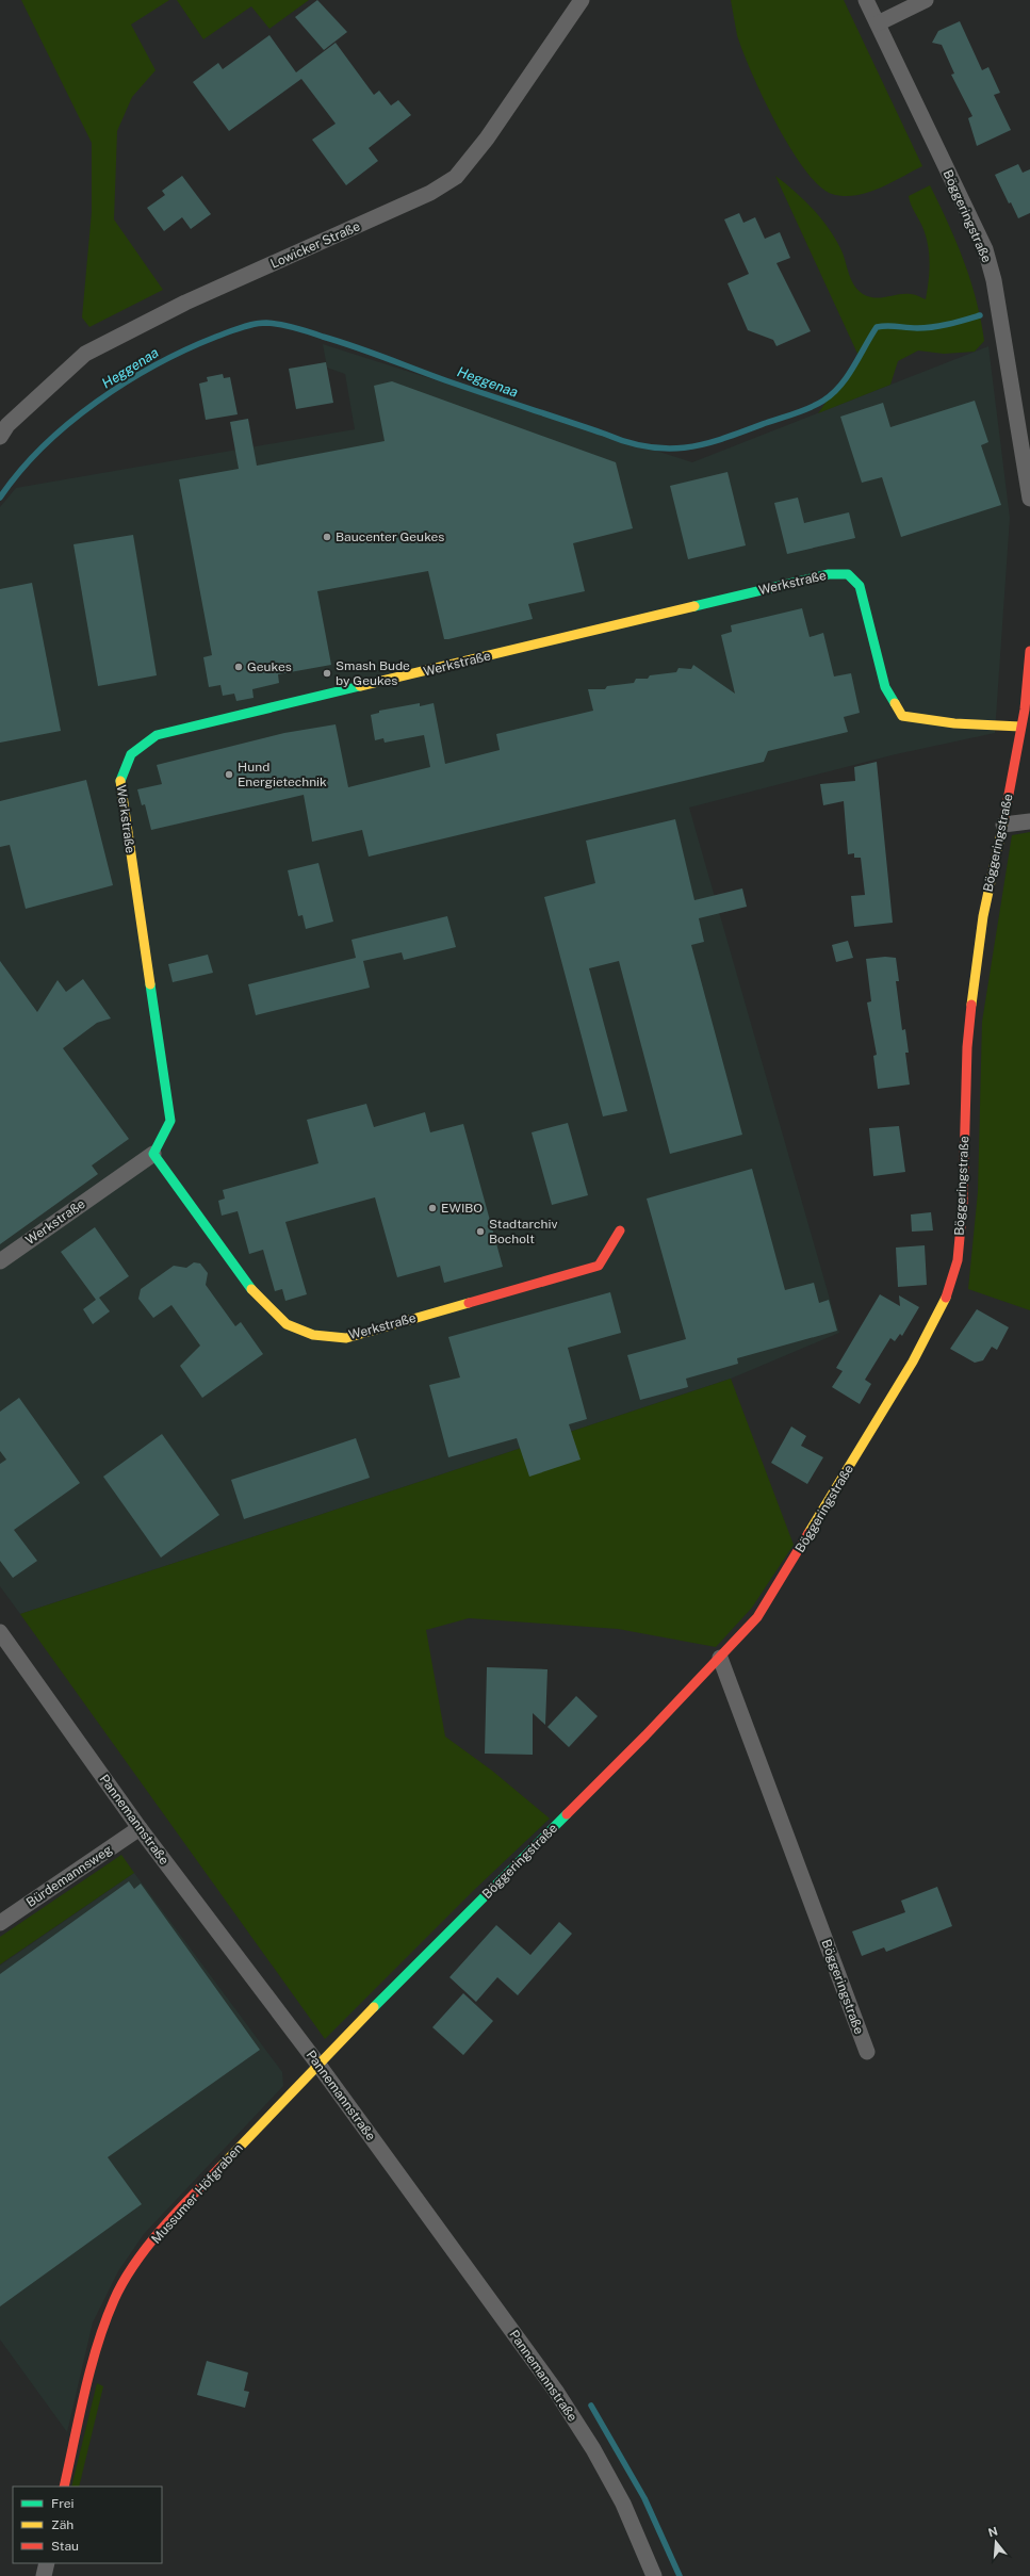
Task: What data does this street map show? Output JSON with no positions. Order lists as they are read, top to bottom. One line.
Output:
{"streets":{"street":["Böggeringstraße","Lowicker Straße","Werkstraße","Pannemannstraße","Bürdemannsweg","Mussumer Höfgraben"]},"crossings":[["Böggeringstraße","Werkstraße"],["Böggeringstraße","Pannemannstraße"],["Böggeringstraße","Mussumer Höfgraben"],["Pannemannstraße","Bürdemannsweg"],["Pannemannstraße","Mussumer Höfgraben"]],"water":["Heggenaa"],"places":["Baucenter Geukes","Geukes","Smash Bude by Geukes","Hund Energietechnik","EWIBO","Stadtarchiv Bocholt"],"legend":["Frei","Zäh","Stau"],"north":"top"}
